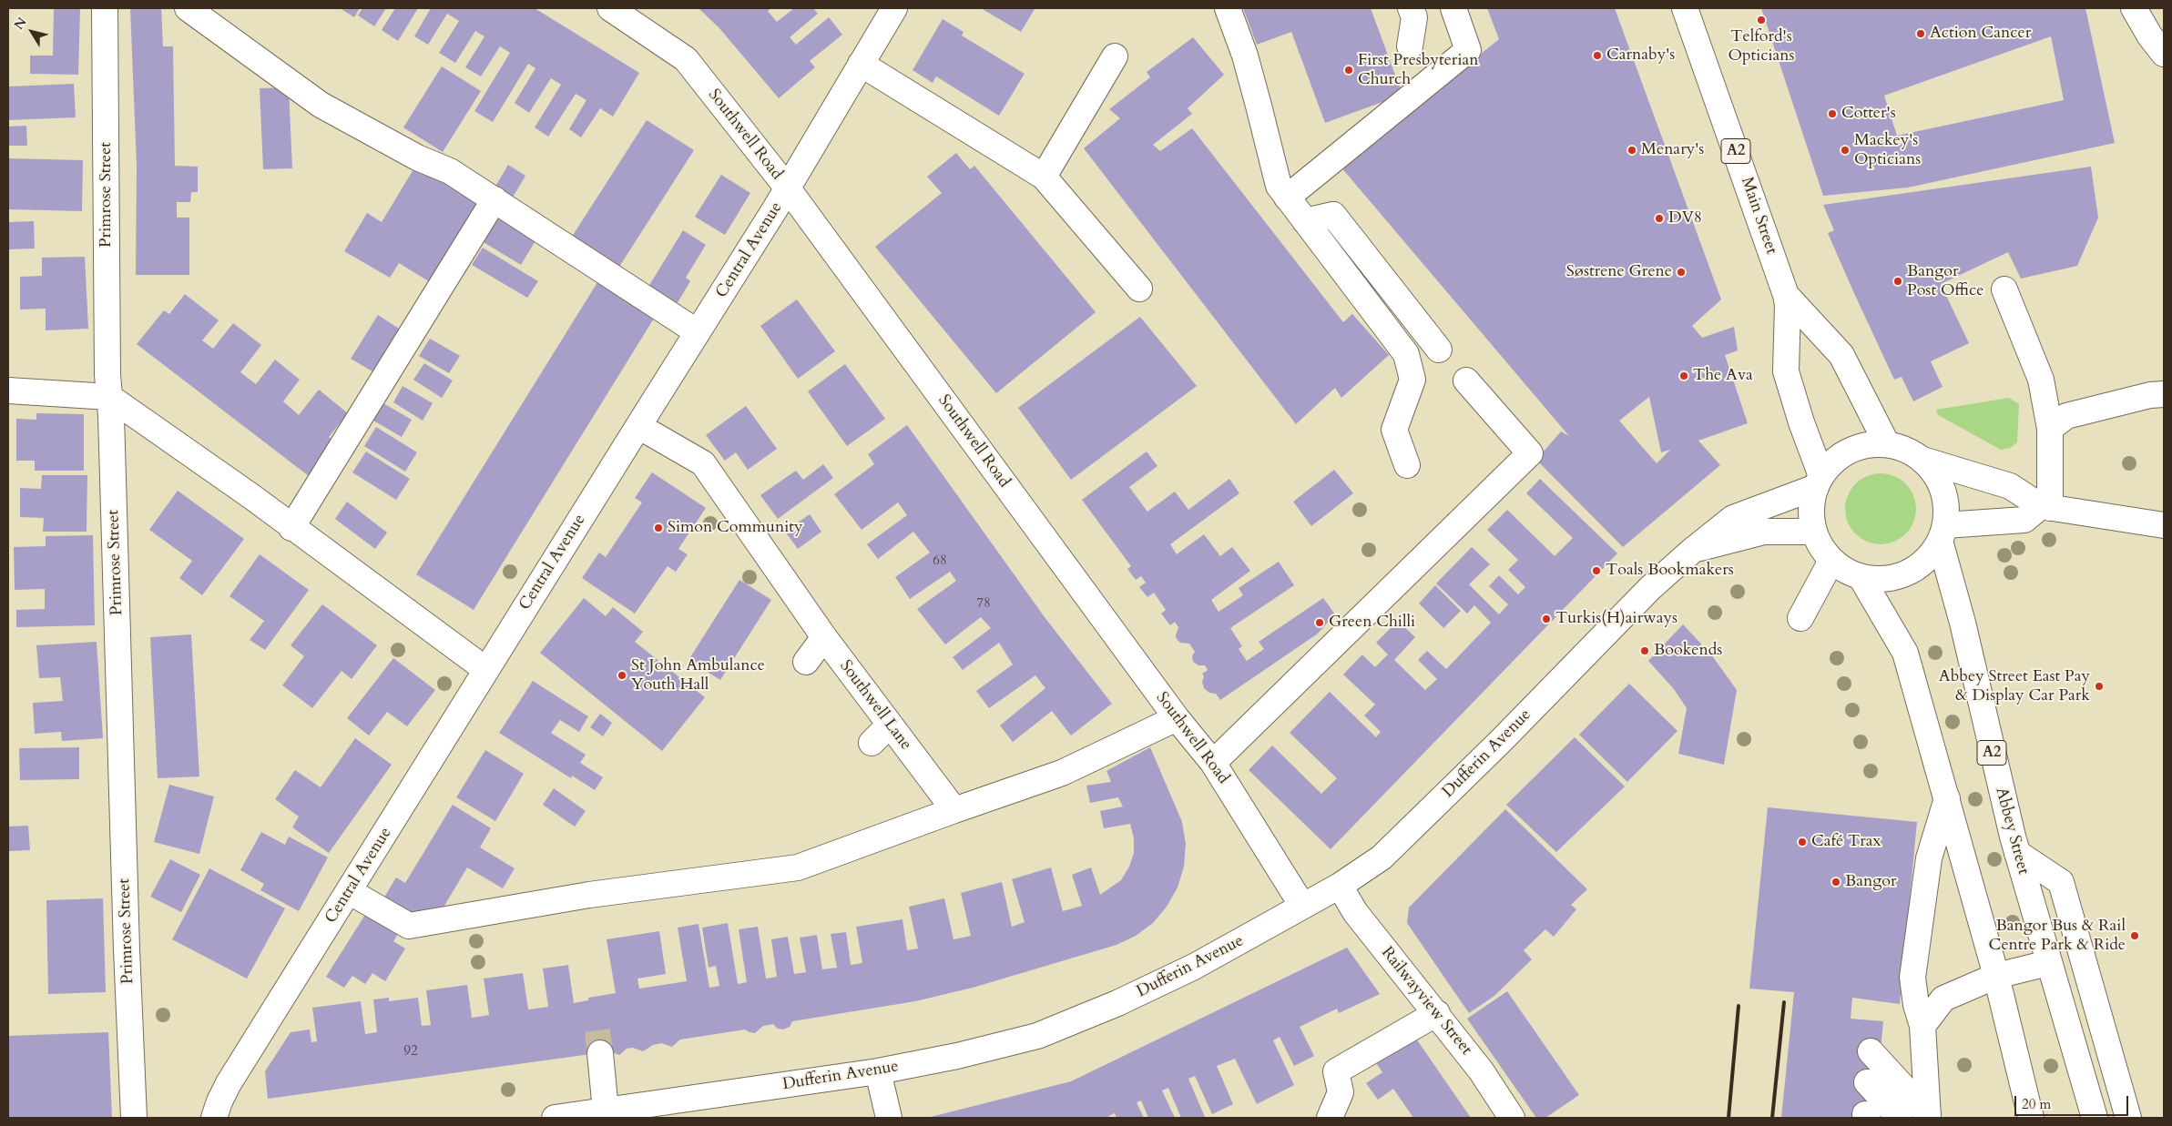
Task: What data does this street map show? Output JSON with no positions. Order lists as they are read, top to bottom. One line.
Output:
{"streets":{"street":["Southwell Road","A2","Primrose Street","Main Street","Central Avenue","Southwell Lane","Dufferin Avenue","Abbey Street","Railwayview Street"]},"crossings":[["Southwell Road","Central Avenue"],["Southwell Road","Dufferin Avenue"],["A2","Main Street"],["A2","Dufferin Avenue"],["A2","Abbey Street"],["Main Street","Dufferin Avenue"],["Main Street","Abbey Street"],["Central Avenue","Southwell Lane"],["Dufferin Avenue","Abbey Street"],["Dufferin Avenue","Railwayview Street"]],"places":["Telford's Opticians","Action Cancer","Carnaby's","First Presbyterian Church","Cotter's","Menary's","Mackey's Opticians","DV8","Søstrene Grene","Bangor Post Office","The Ava","Simon Community","Toals Bookmakers","Turkis(H)airways","Green Chilli","Bookends","St John Ambulance Youth Hall","Abbey Street East Pay & Display Car Park","Café Trax","Bangor","Bangor Bus & Rail Centre Park & Ride"],"house_numbers":["68","78","92"],"scale_bar":"20 m","north":"top left"}
